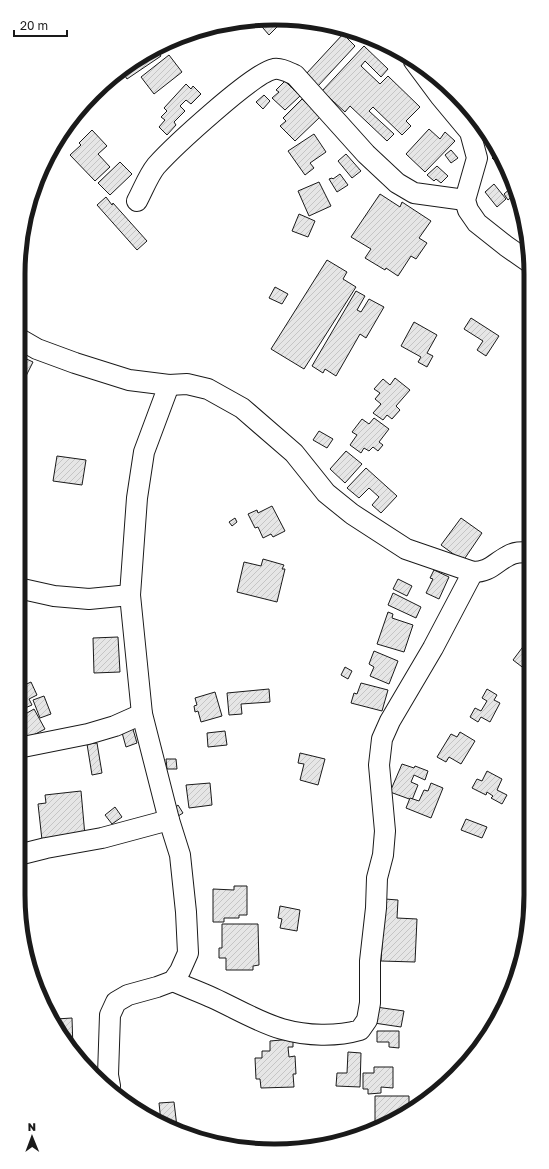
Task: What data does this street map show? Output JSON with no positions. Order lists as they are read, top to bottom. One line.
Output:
{"scale_bar":"20 m","north":"top"}
